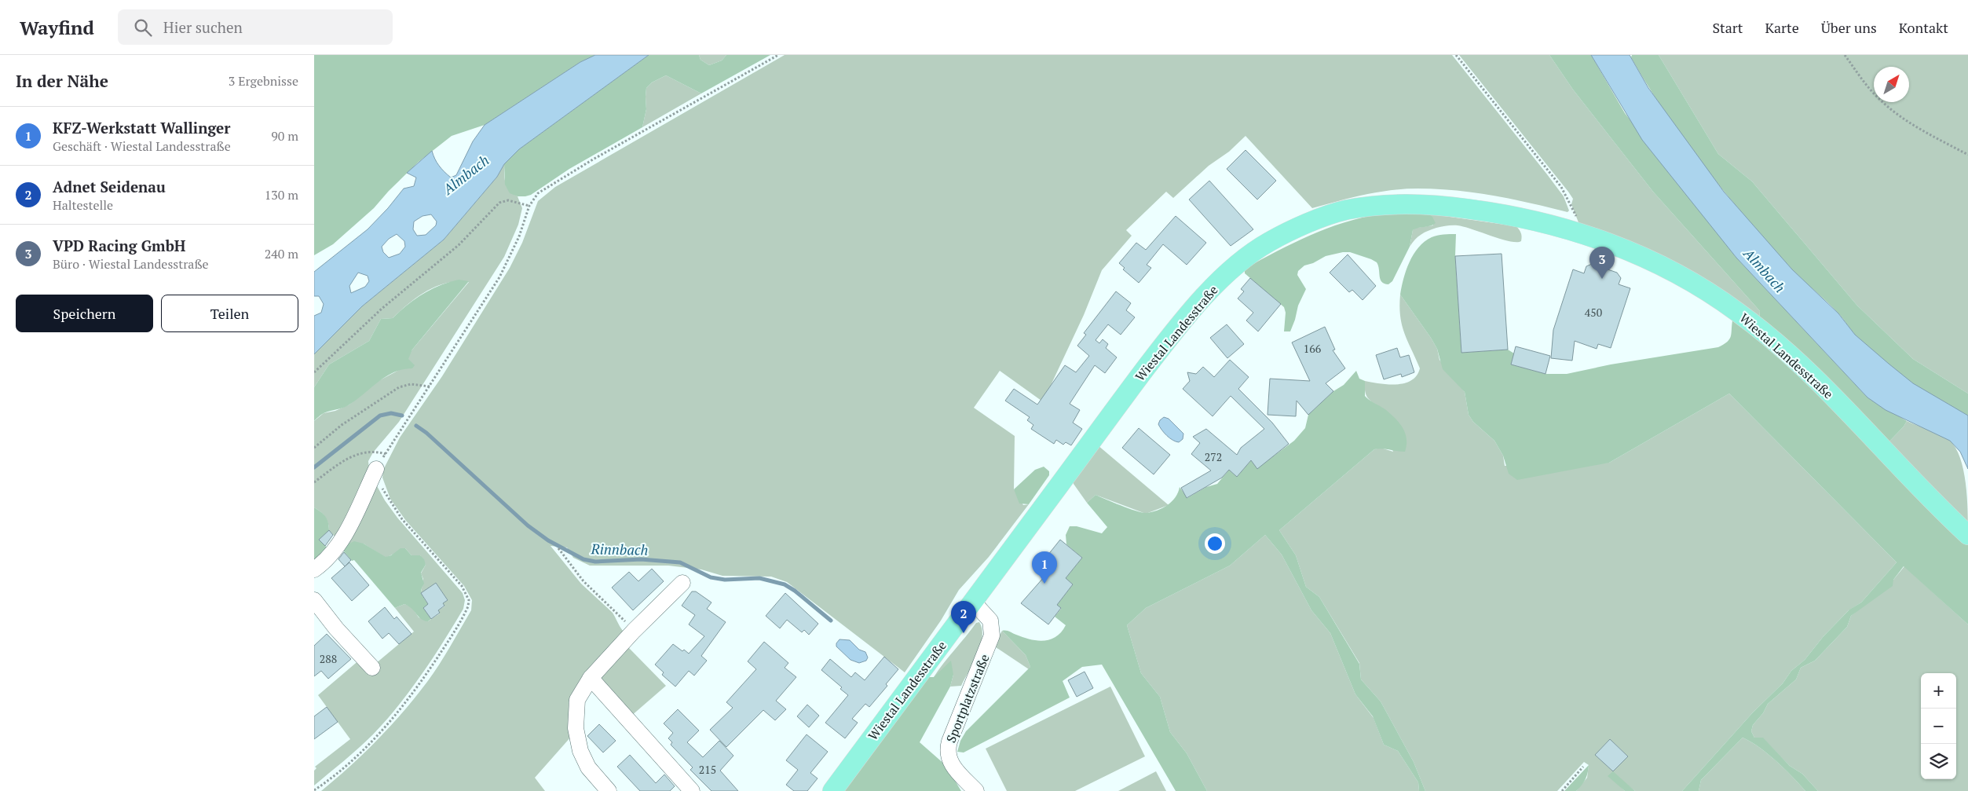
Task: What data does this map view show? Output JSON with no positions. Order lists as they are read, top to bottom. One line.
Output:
{"streets":{"main road":["Wiestal Landesstraße"],"street":["Sportplatzstraße"]},"crossings":[["Wiestal Landesstraße","Sportplatzstraße"]],"water":["Almbach","Rinnbach"],"house_numbers":["450","166","272","288","215"],"north":"top right","page":{"header":"Wayfind","search":"Hier suchen","nav":["Start","Karte","Über uns","Kontakt"],"heading":["In der Nähe","3 Ergebnisse"],"list":[{"mark":"1","name":"KFZ-Werkstatt Wallinger","note":"Geschäft · Wiestal Landesstraße","value":"90 m"},{"mark":"2","name":"Adnet Seidenau","note":"Haltestelle","value":"130 m"},{"mark":"3","name":"VPD Racing GmbH","note":"Büro · Wiestal Landesstraße","value":"240 m"}],"pins":["3","1","2"],"buttons":["Speichern","Teilen"],"map_buttons":["+","−"]}}
